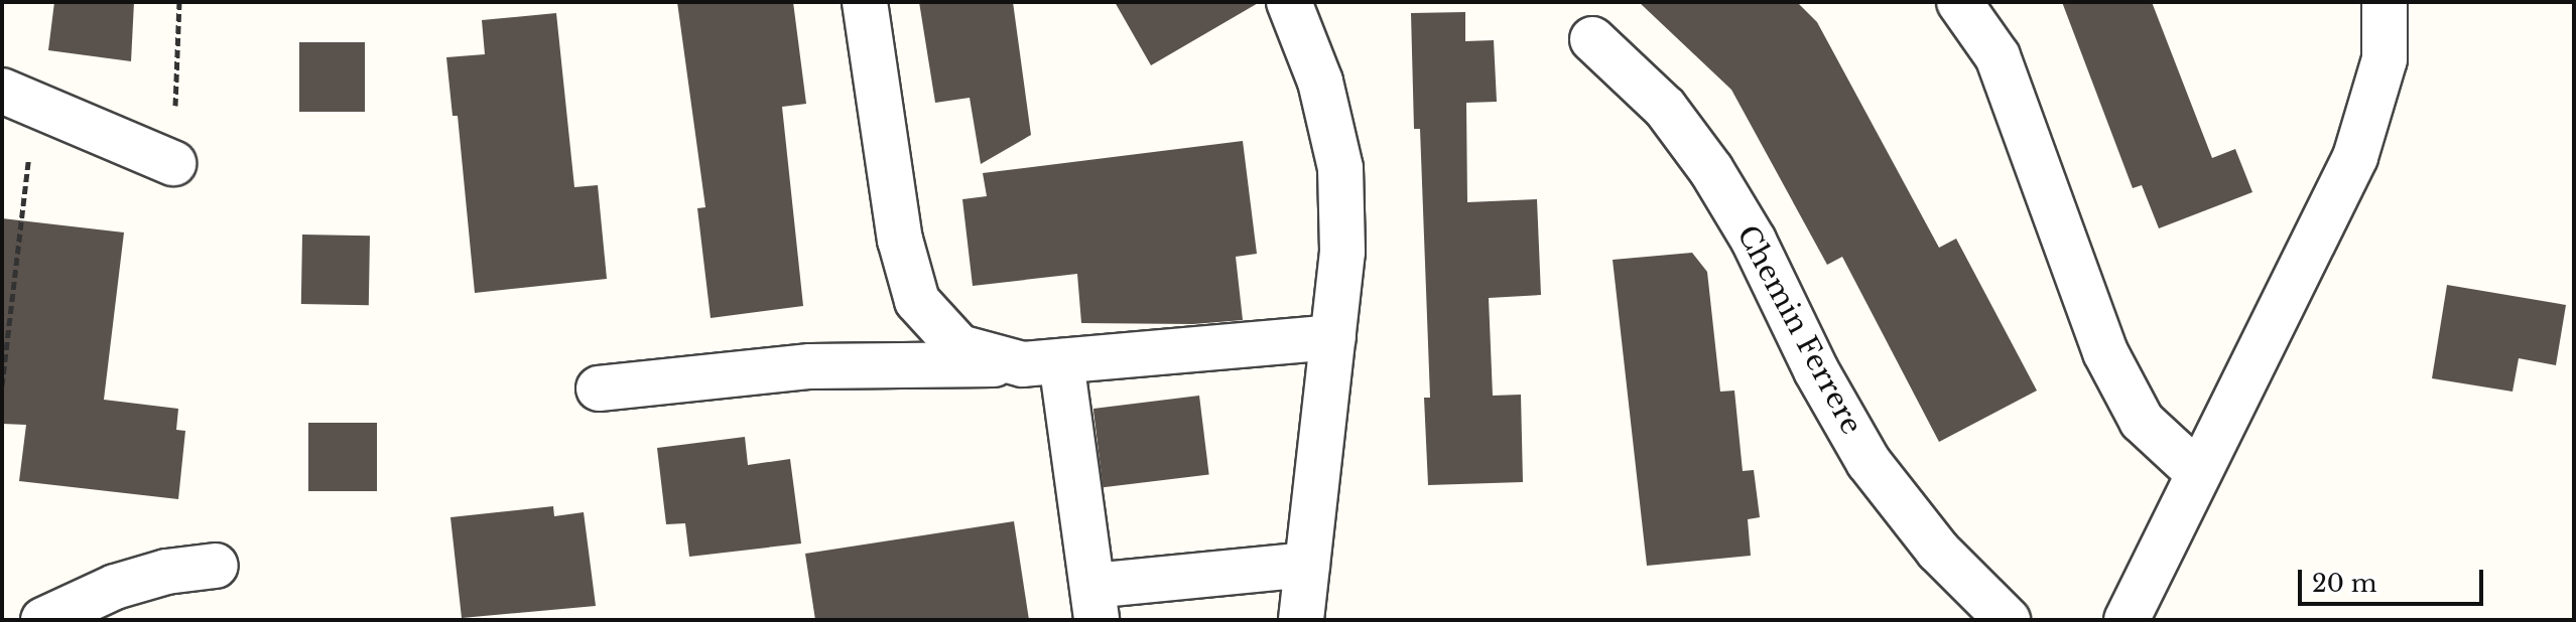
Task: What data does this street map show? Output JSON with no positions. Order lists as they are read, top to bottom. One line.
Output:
{"streets":{"street":["Chemin Ferrere"]},"scale_bar":"20 m"}
